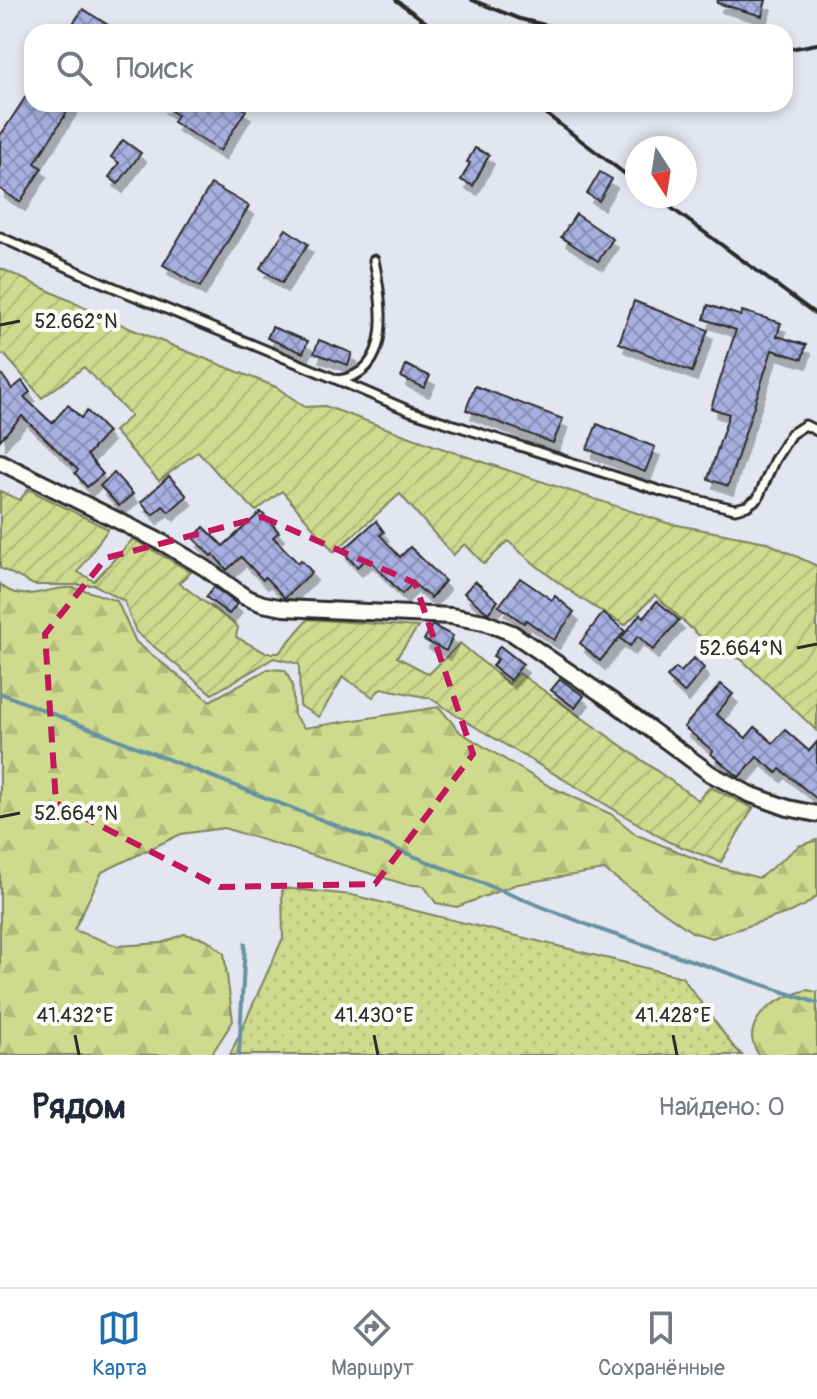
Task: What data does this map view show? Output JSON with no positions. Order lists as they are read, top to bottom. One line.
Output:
{"north":"bottom","page":{"search":"Поиск","heading":["Рядом","Найдено: 0"],"nav":["Карта","Маршрут","Сохранённые"]},"coordinates":["52.662°N","52.664°N","41.432°E","41.430°E","41.428°E"]}
